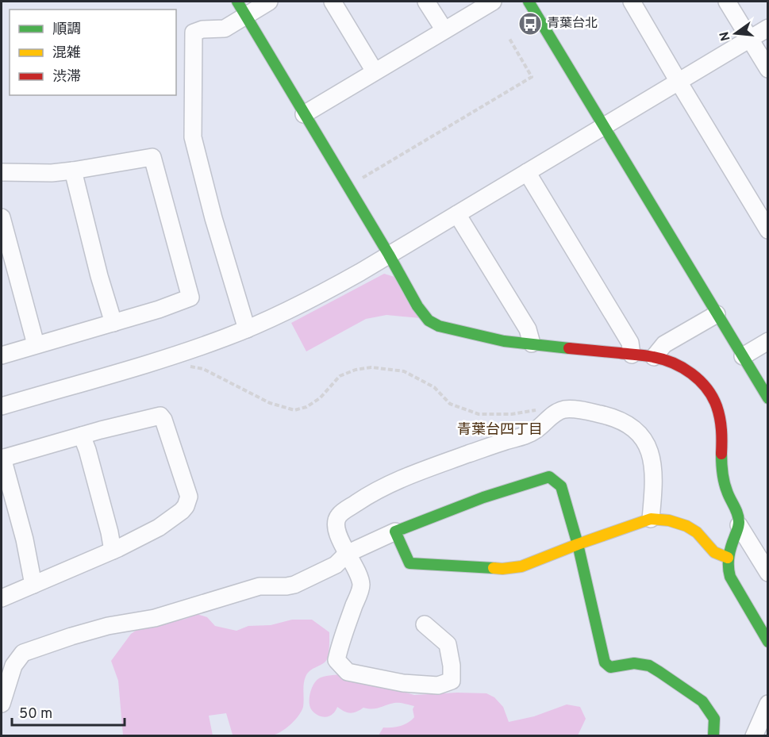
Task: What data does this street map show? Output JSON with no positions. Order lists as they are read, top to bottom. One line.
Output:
{"districts":["青葉台四丁目"],"places":{"bus stop":["青葉台北"]},"legend":["順調","混雑","渋滞"],"scale_bar":"50 m","north":"left"}
